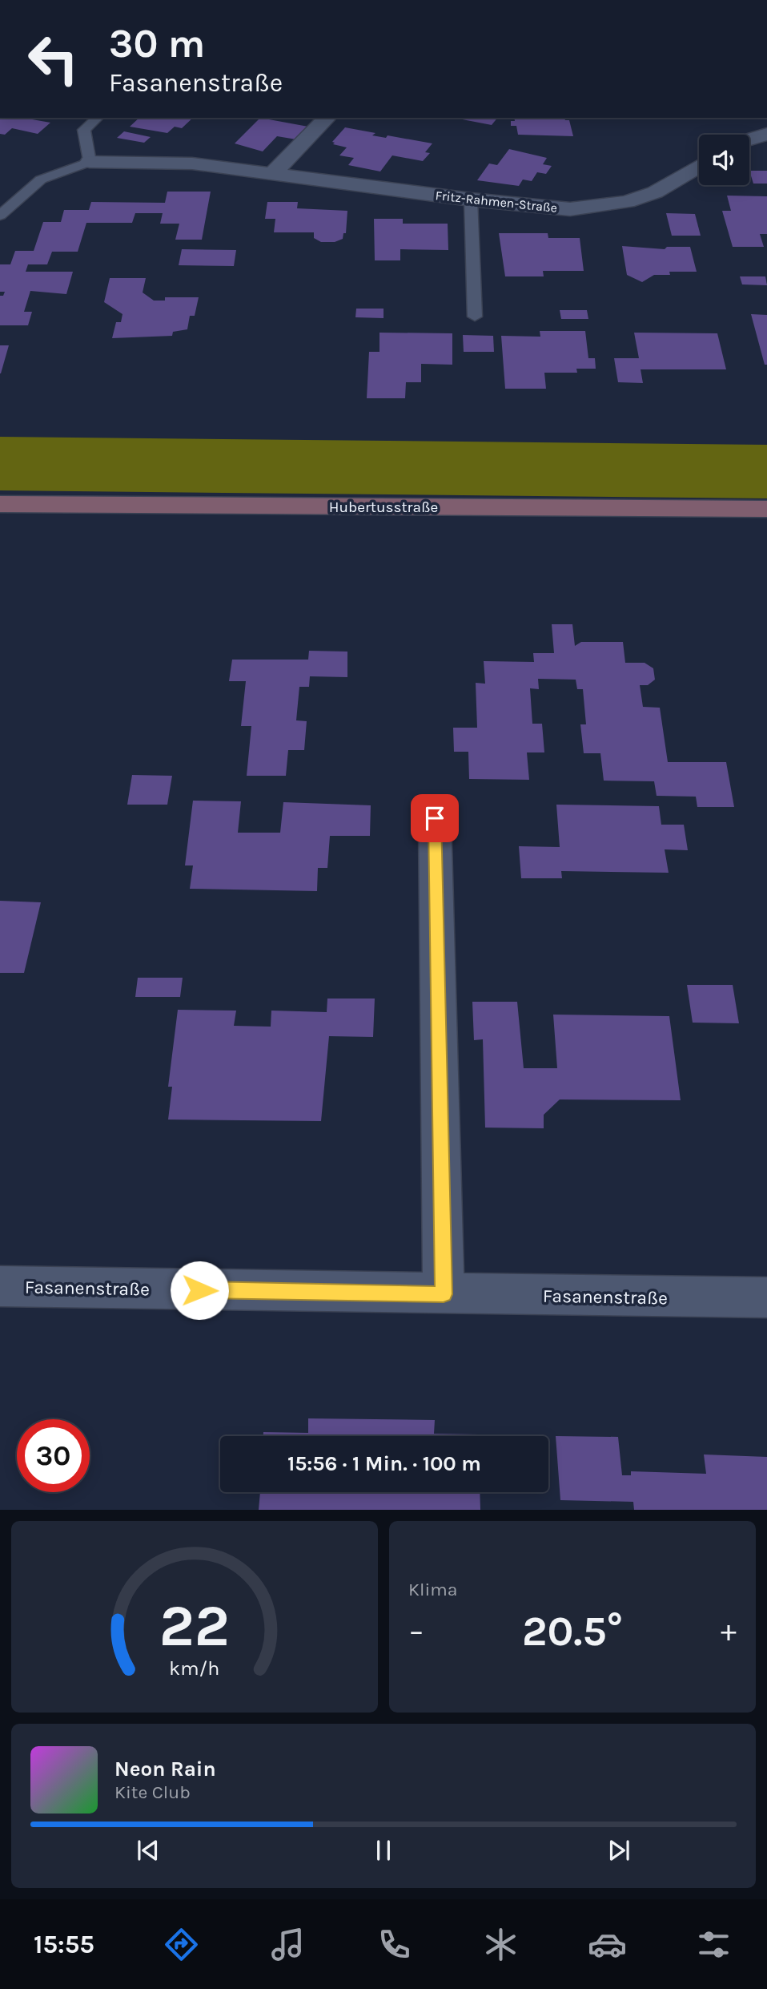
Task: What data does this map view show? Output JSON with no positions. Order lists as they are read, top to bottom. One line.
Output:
{"streets":{"main road":["Hubertusstraße"],"street":["Fritz-Rahmen-Straße","Fasanenstraße"]},"page":{"turn":["30 m","Fasanenstraße"],"limit":"30","trip":"15:56 · 1 Min. · 100 m","tile":"Klima","heat":["−","20.5°","+"],"song":["Neon Rain","Kite Club"],"tabs":"15:55","gauge":["22","km/h"]}}
